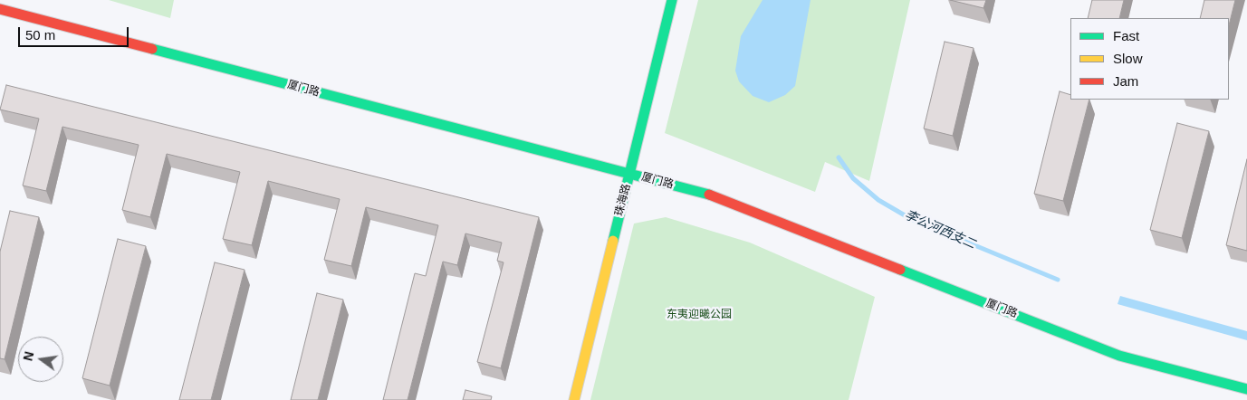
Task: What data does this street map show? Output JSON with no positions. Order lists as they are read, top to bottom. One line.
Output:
{"streets":{"street":["厦门路","珠海路"]},"crossings":[["厦门路","珠海路"]],"water":["李公河西支二"],"parks":["东夷迎曦公园"],"legend":["Fast","Slow","Jam"],"scale_bar":"50 m","north":"left"}
